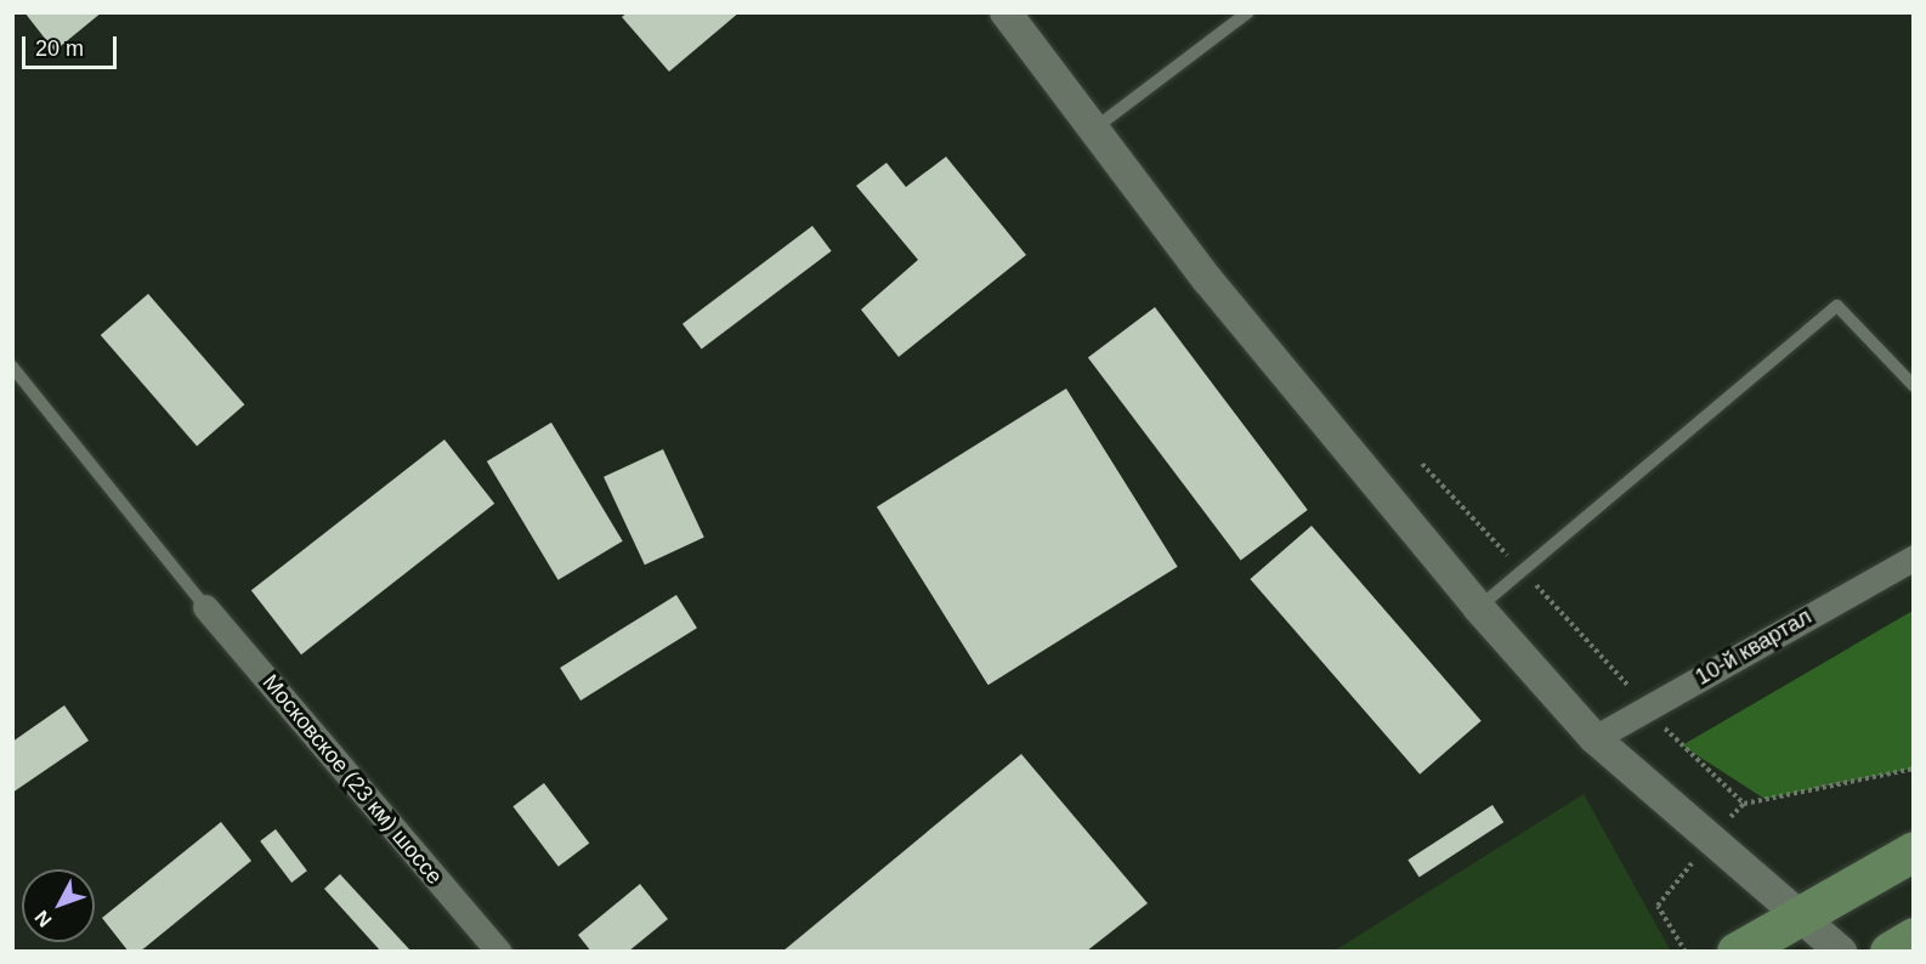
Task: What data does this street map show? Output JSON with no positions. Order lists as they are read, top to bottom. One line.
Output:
{"streets":{"street":["10-й квартал","Московское (23 км) шоссе"]},"scale_bar":"20 m","north":"bottom left"}
